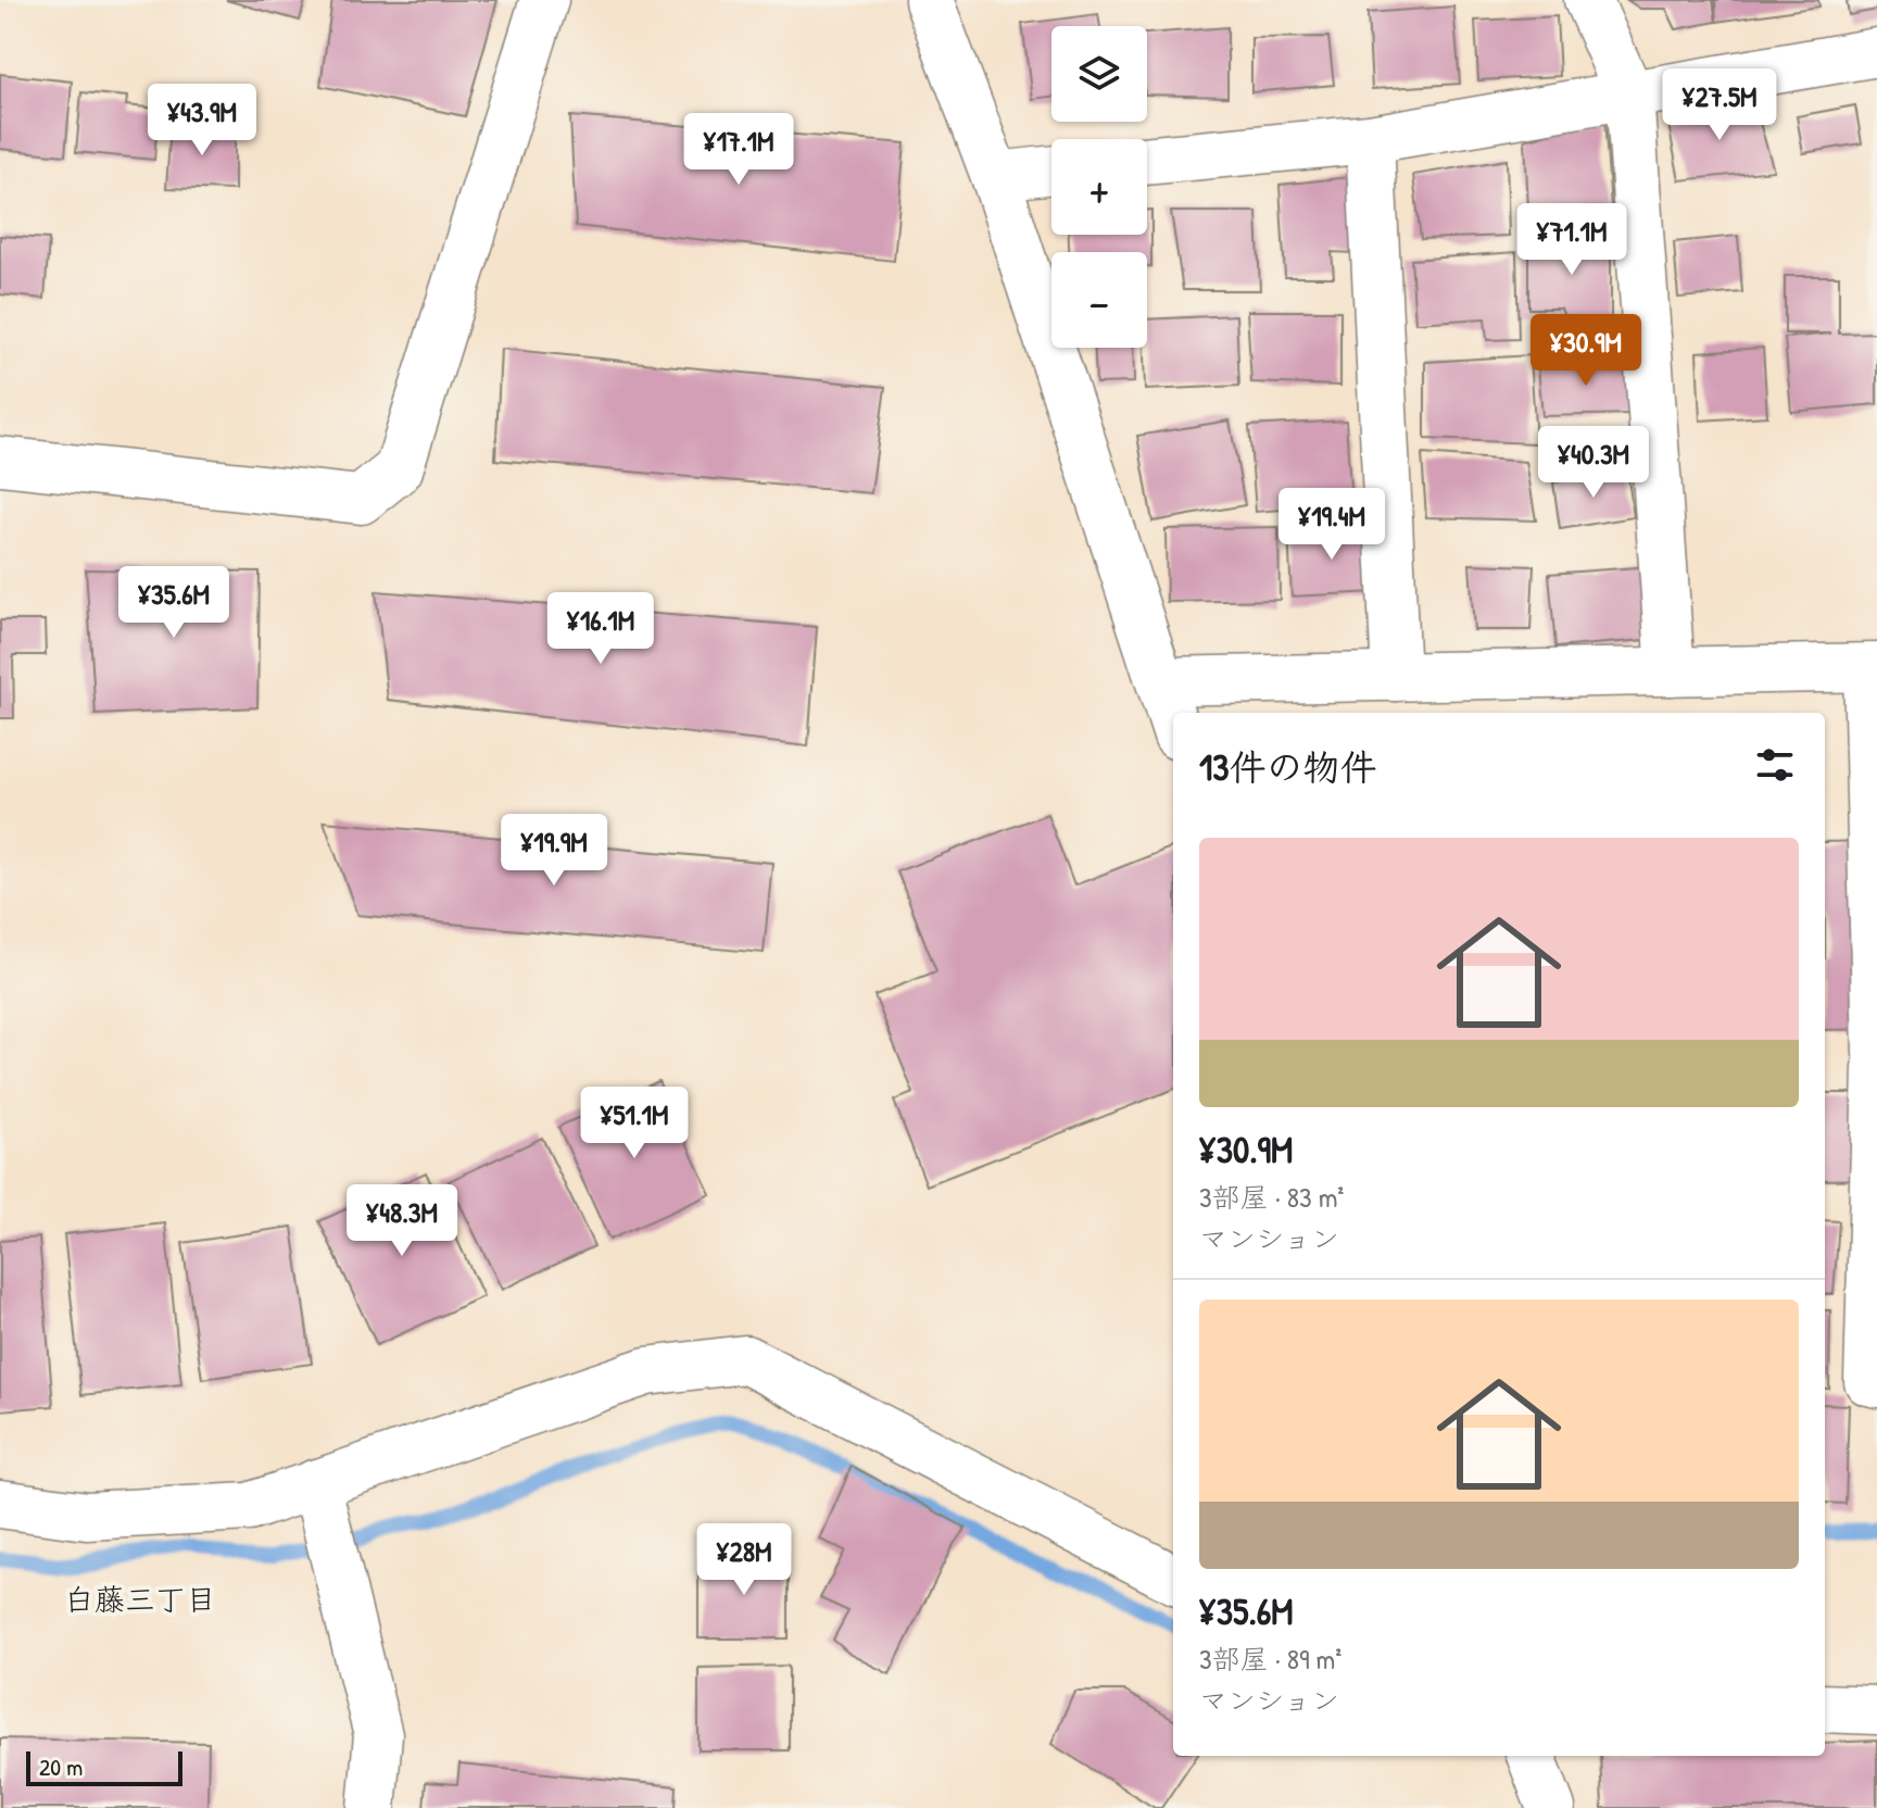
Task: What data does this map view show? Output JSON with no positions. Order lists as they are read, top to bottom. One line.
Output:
{"districts":["白藤三丁目"],"scale_bar":"20 m","page":{"map_buttons":["+","−"],"price":["¥27.5M","¥43.9M","¥17.1M","¥71.1M","¥30.9M","¥40.3M","¥19.4M","¥35.6M","¥16.1M","¥19.9M","¥51.1M","¥48.3M","¥28M"],"heading":"13件の物件","list":[{"name":"¥30.9M","note":"3部屋 · 83 m² · マンション"},{"name":"¥35.6M","note":"3部屋 · 89 m² · マンション"}],"scale":"20 m"}}
